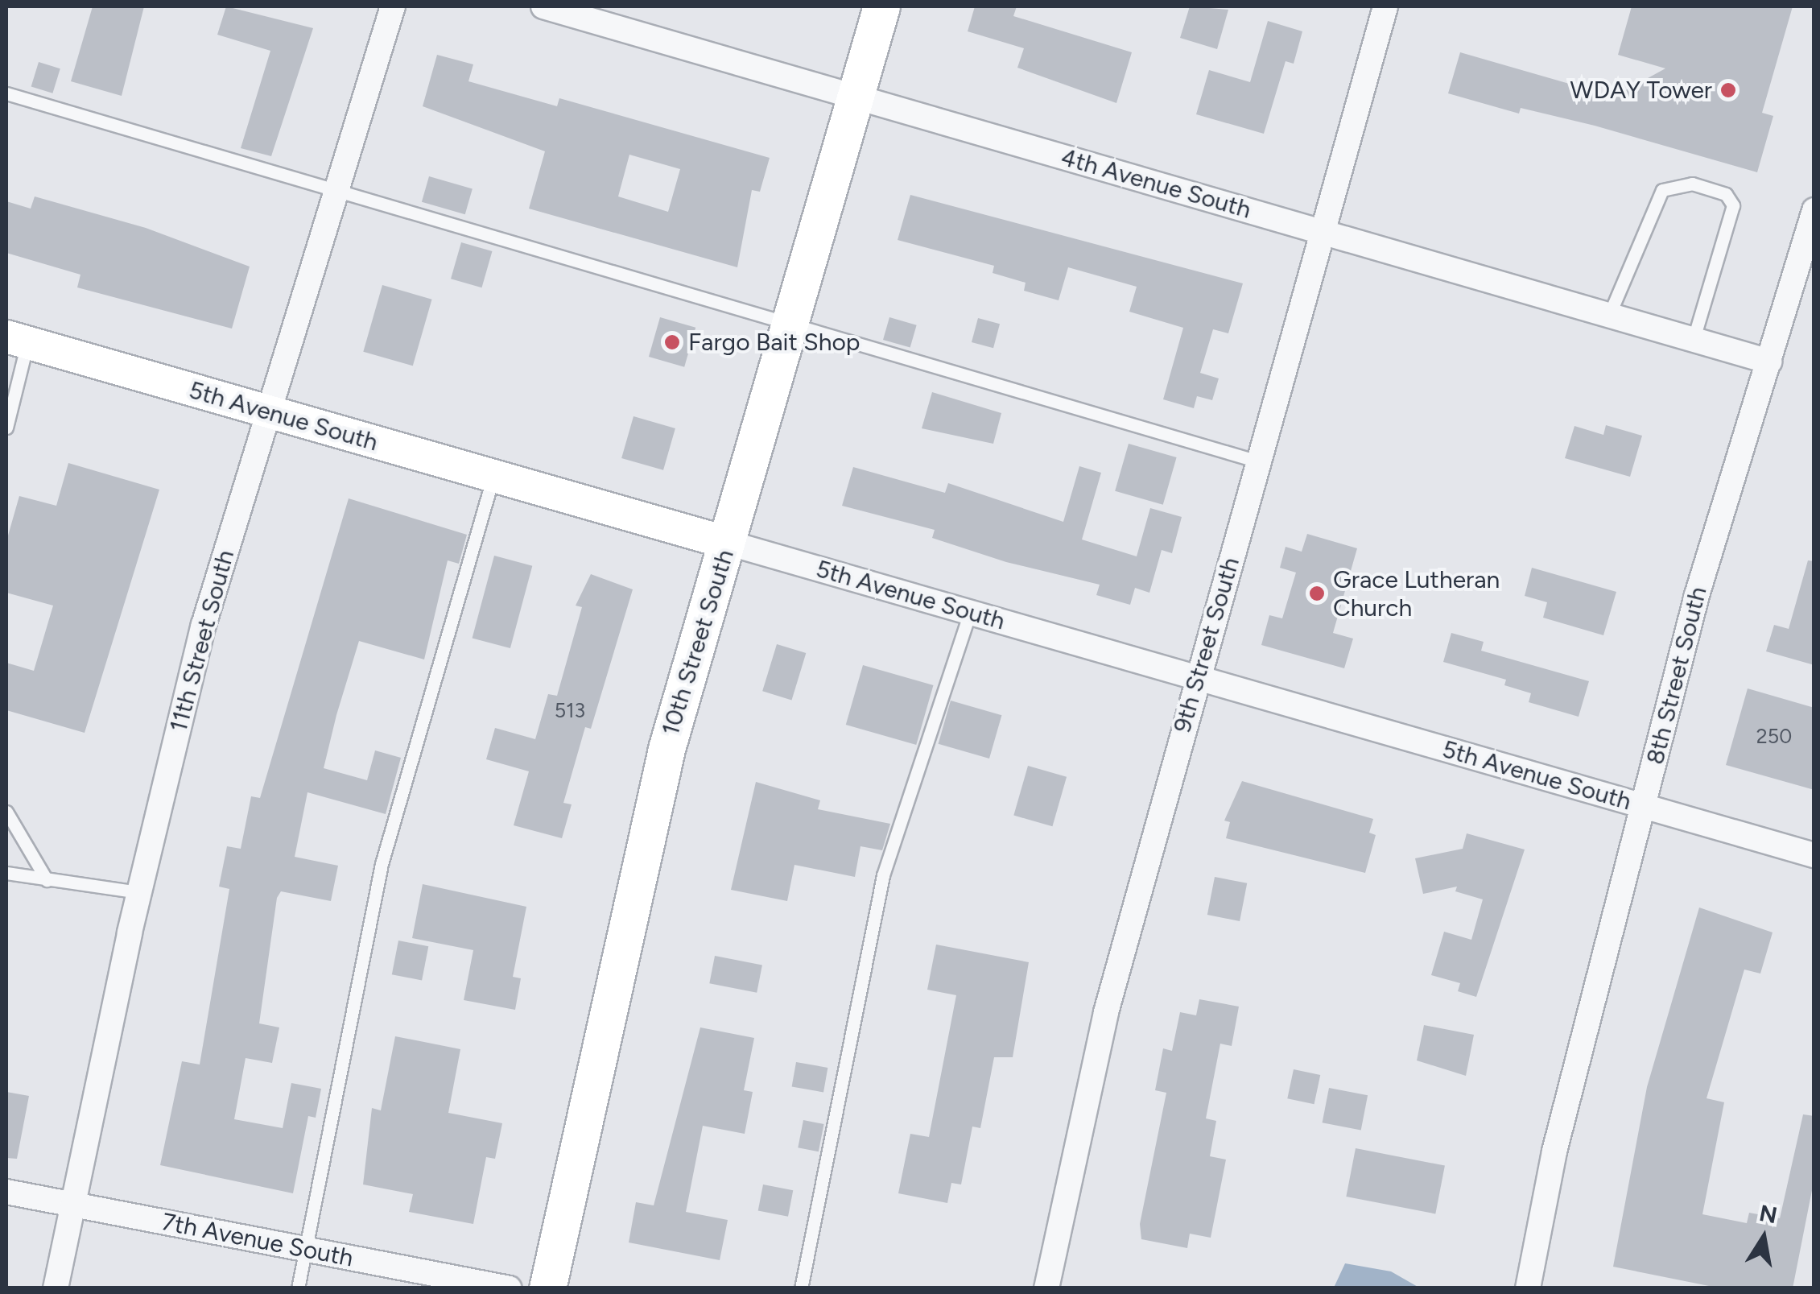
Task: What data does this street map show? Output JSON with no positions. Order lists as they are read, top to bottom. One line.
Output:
{"streets":{"main road":["10th Street South"],"street":["4th Avenue South","5th Avenue South","11th Street South","9th Street South","8th Street South","7th Avenue South"]},"crossings":[["4th Avenue South","10th Street South"],["4th Avenue South","9th Street South"],["4th Avenue South","8th Street South"],["5th Avenue South","11th Street South"],["5th Avenue South","10th Street South"],["5th Avenue South","9th Street South"],["5th Avenue South","8th Street South"],["11th Street South","7th Avenue South"]],"places":["WDAY Tower","Fargo Bait Shop","Grace Lutheran Church"],"house_numbers":["513","250"],"north":"top"}
